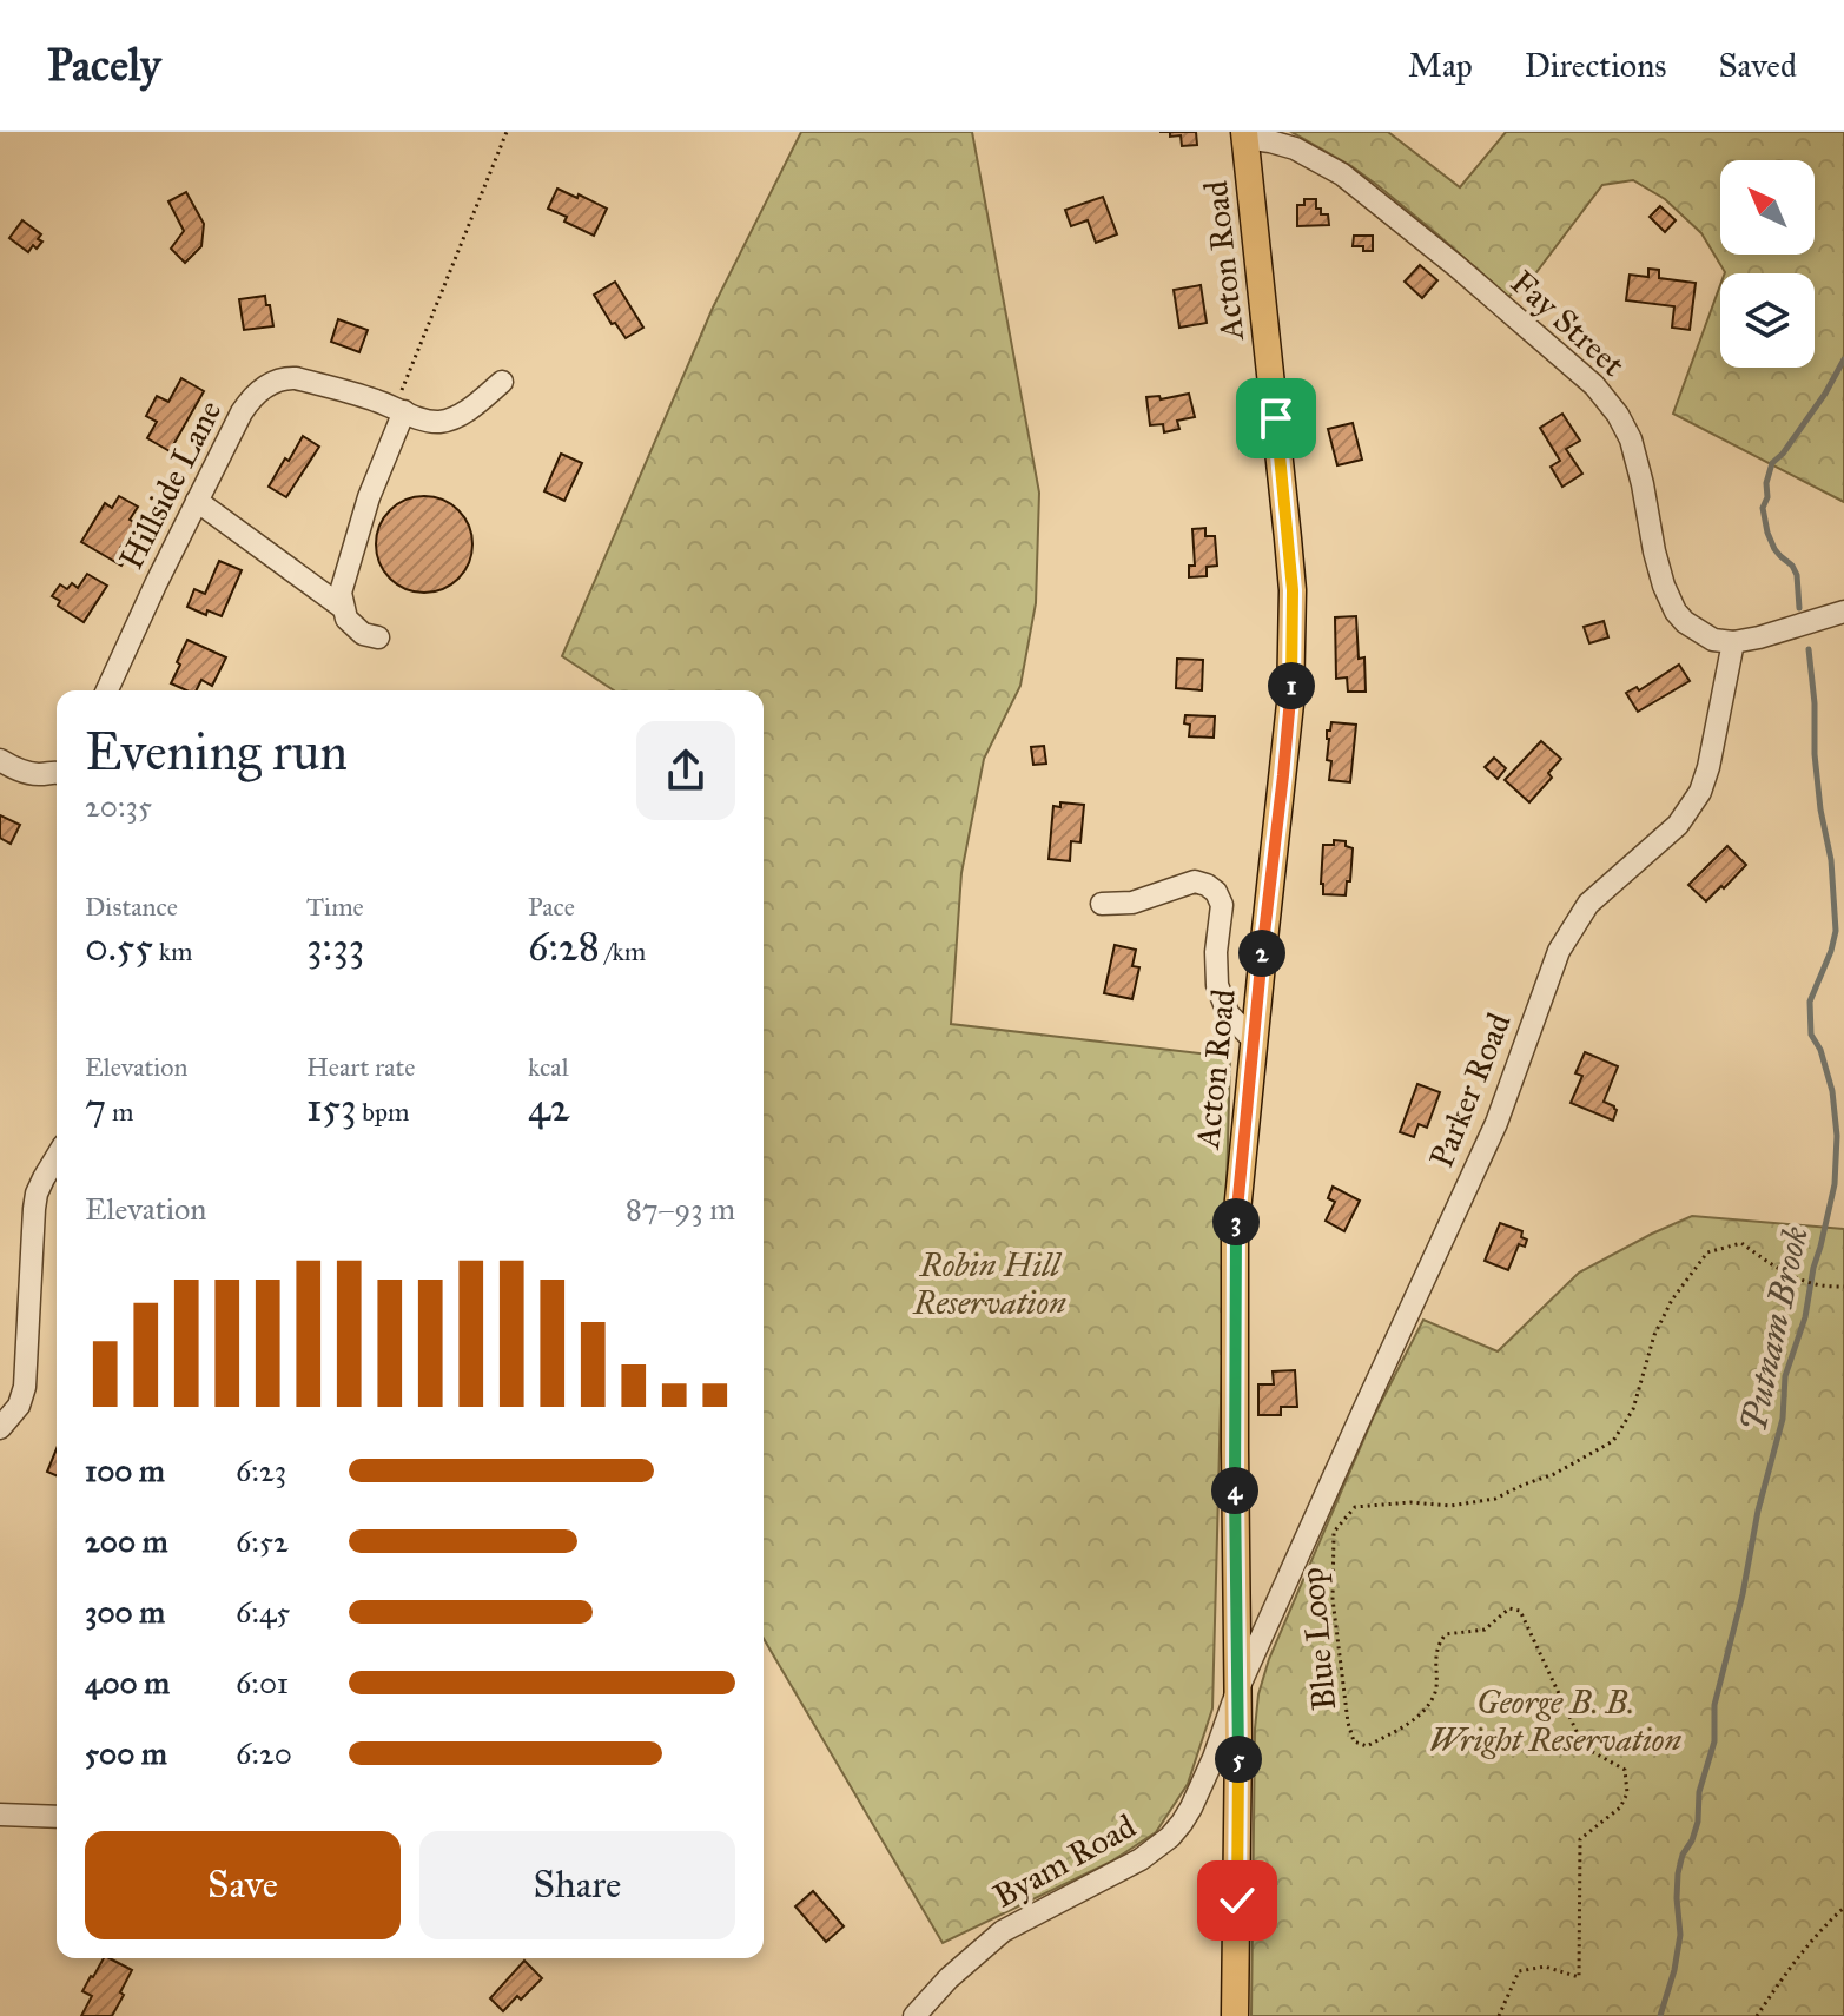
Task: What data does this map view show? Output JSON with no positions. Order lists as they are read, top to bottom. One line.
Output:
{"streets":{"main road":["Acton Road"],"street":["Fay Street","Hillside Lane","Parker Road","Byam Road"],"path":["Blue Loop"]},"crossings":[["Acton Road","Fay Street"],["Acton Road","Parker Road"],["Acton Road","Byam Road"],["Fay Street","Parker Road"],["Parker Road","Byam Road"]],"water":["Putnam Brook"],"parks":["Robin Hill Reservation","George B. B. Wright Reservation"],"north":"top left","page":{"header":"Pacely","nav":["Map","Directions","Saved"],"pins":["1","2","3","4","5"],"heading":["Evening run","20:35"],"stats":[["Distance","0.55 km"],["Time","3:33"],["Pace","6:28 /km"],["Elevation","7 m"],["Heart rate","153 bpm"],["kcal","42"]],"chart":["Elevation","87–93 m"],"list":[{"name":"100 m","note":"6:23"},{"name":"200 m","note":"6:52"},{"name":"300 m","note":"6:45"},{"name":"400 m","note":"6:01"},{"name":"500 m","note":"6:20"}],"buttons":["Save","Share"]}}
